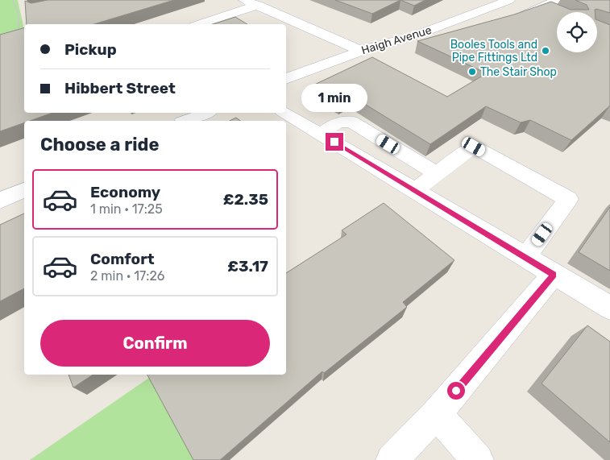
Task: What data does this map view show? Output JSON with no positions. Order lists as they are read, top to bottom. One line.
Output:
{"streets":{"street":["Haigh Avenue"]},"places":["Booles Tools and Pipe Fittings Ltd","The Stair Shop"],"page":{"banner":["Pickup","Hibbert Street"],"bubble":"1 min","heading":"Choose a ride","list":[{"name":"Economy","note":"1 min · 17:25","value":"£2.35"},{"name":"Comfort","note":"2 min · 17:26","value":"£3.17"}],"buttons":"Confirm"}}
